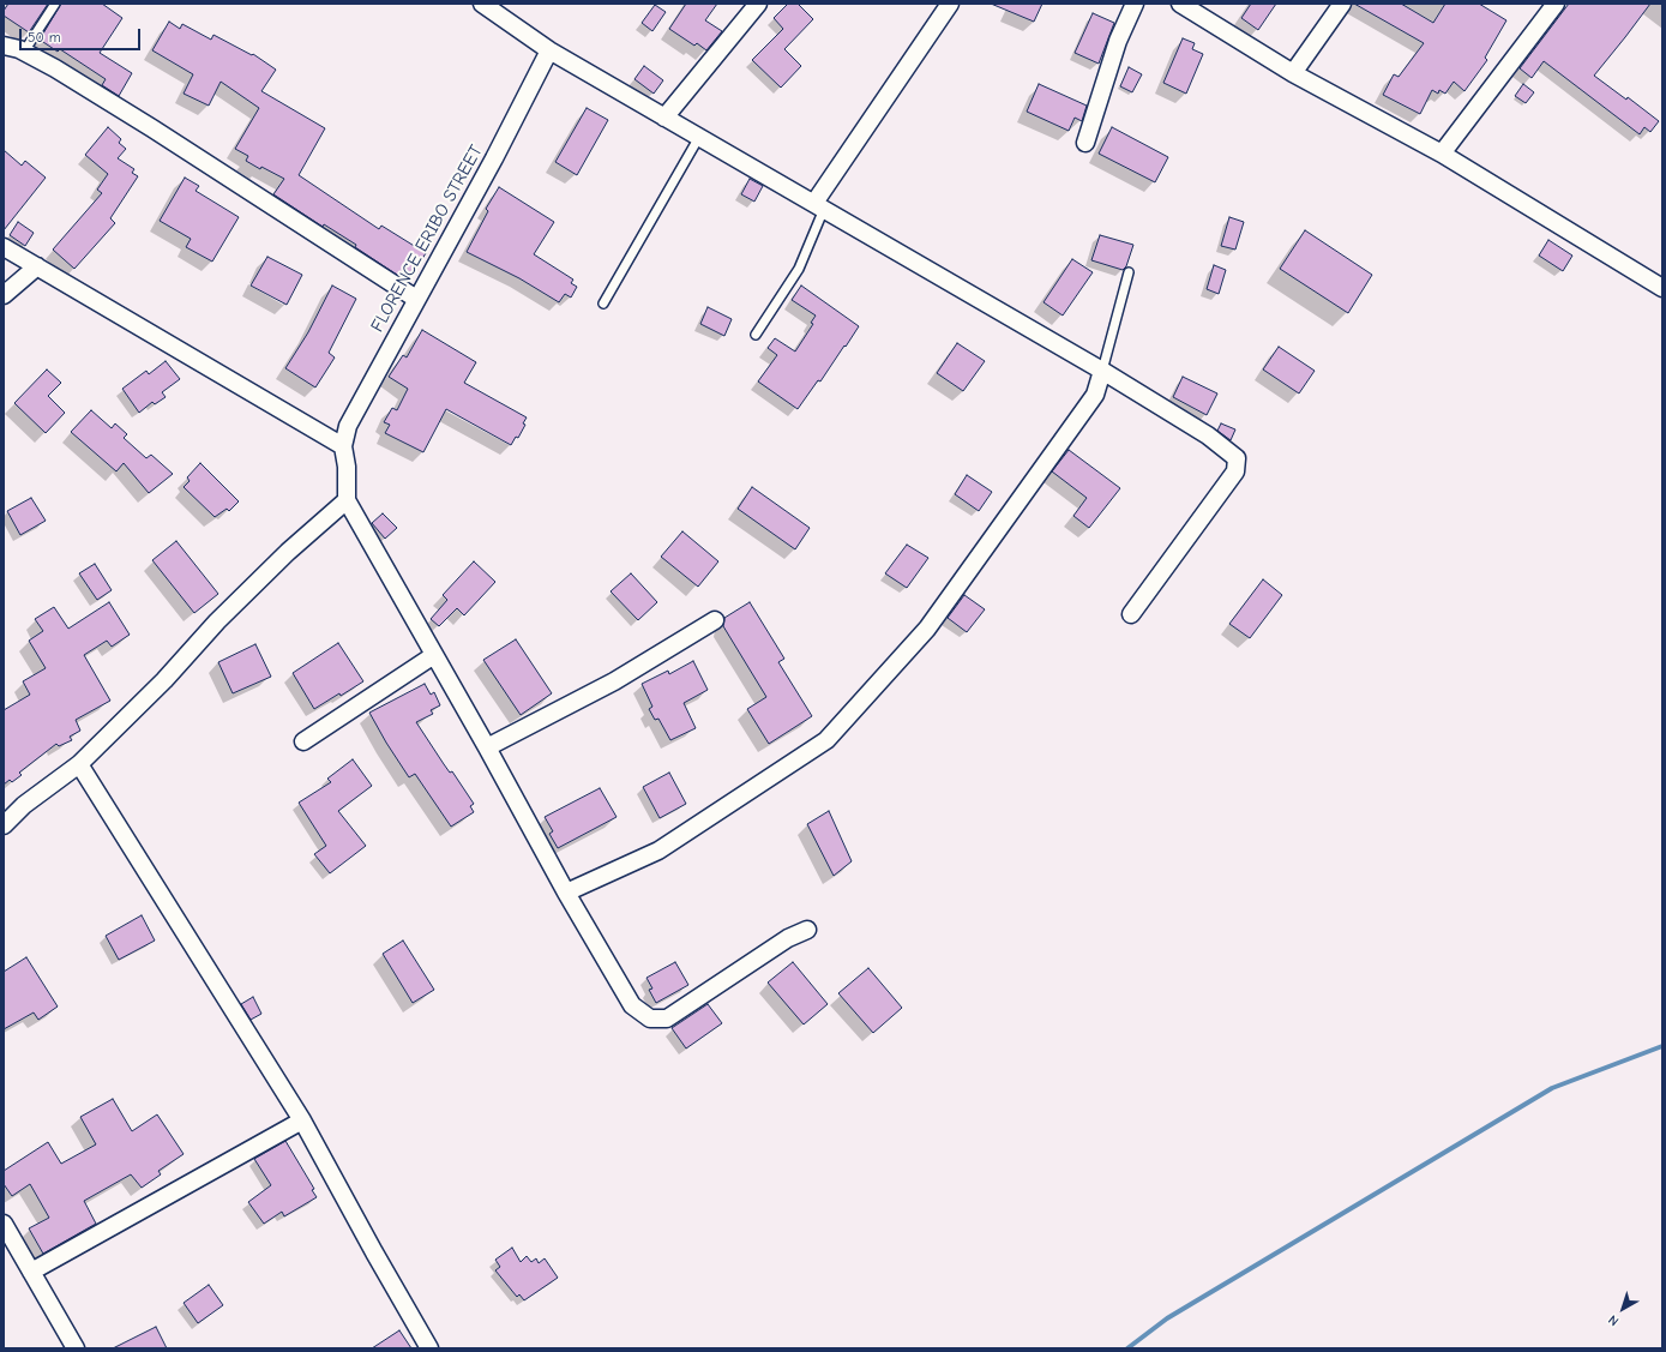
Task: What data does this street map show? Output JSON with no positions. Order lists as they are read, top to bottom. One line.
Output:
{"streets":{"street":["FLORENCE ERIBO STREET"]},"scale_bar":"50 m","north":"bottom left"}
